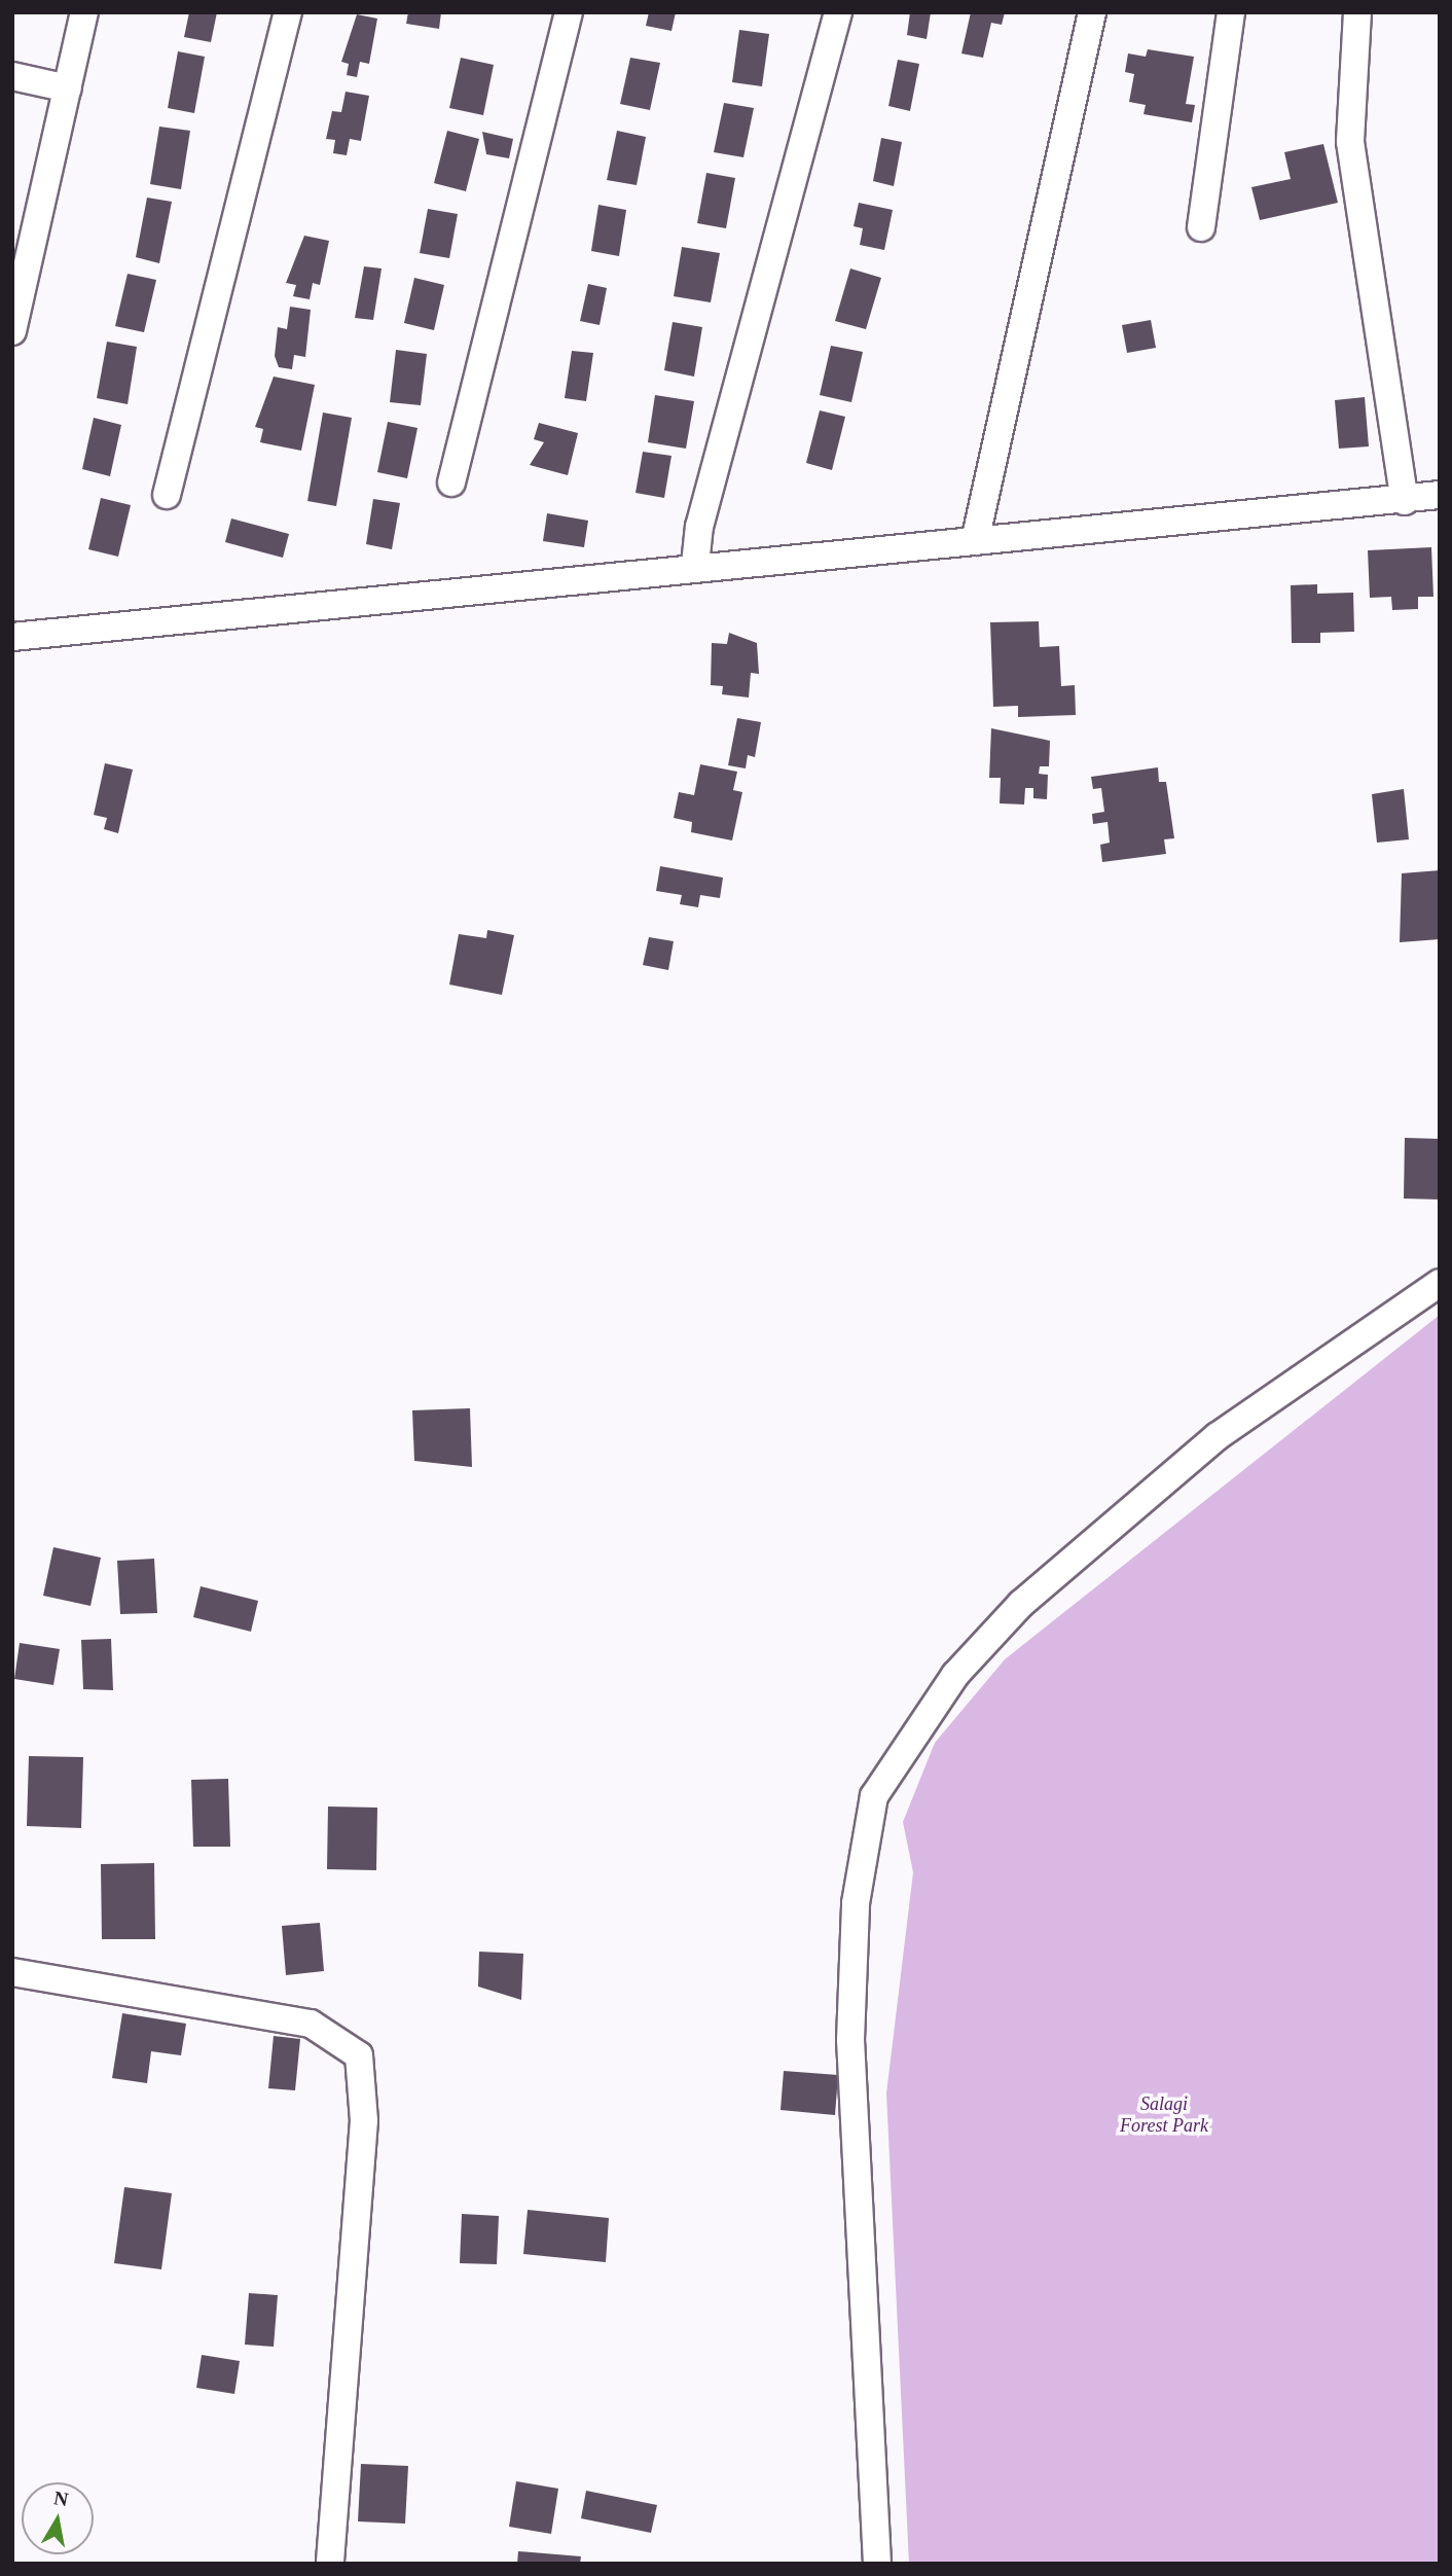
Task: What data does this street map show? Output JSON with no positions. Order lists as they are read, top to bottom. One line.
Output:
{"parks":["Salagi Forest Park"],"north":"top"}
